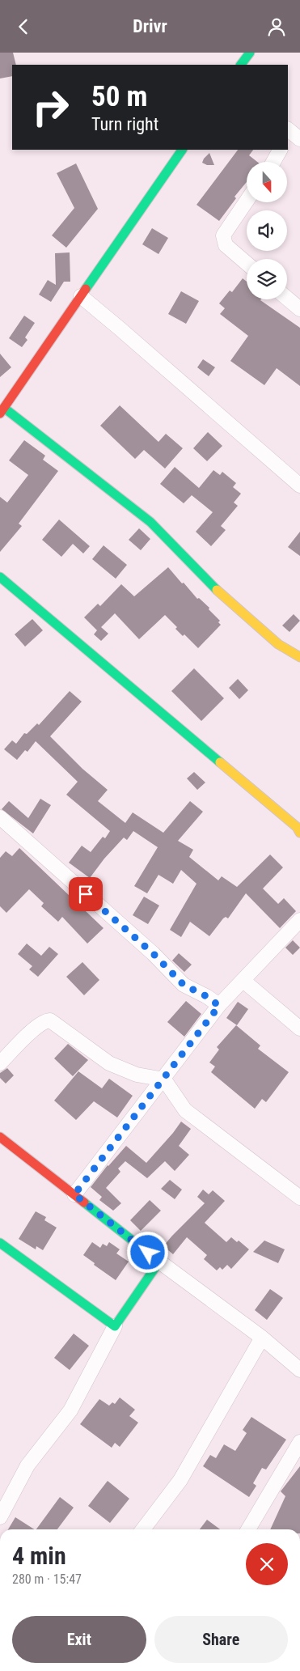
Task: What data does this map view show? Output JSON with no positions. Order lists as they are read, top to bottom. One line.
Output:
{"north":"bottom","page":{"header":"Drivr","turn":["50 m","Turn right"],"heading":["4 min","280 m · 15:47"],"buttons":["Exit","Share"]}}
